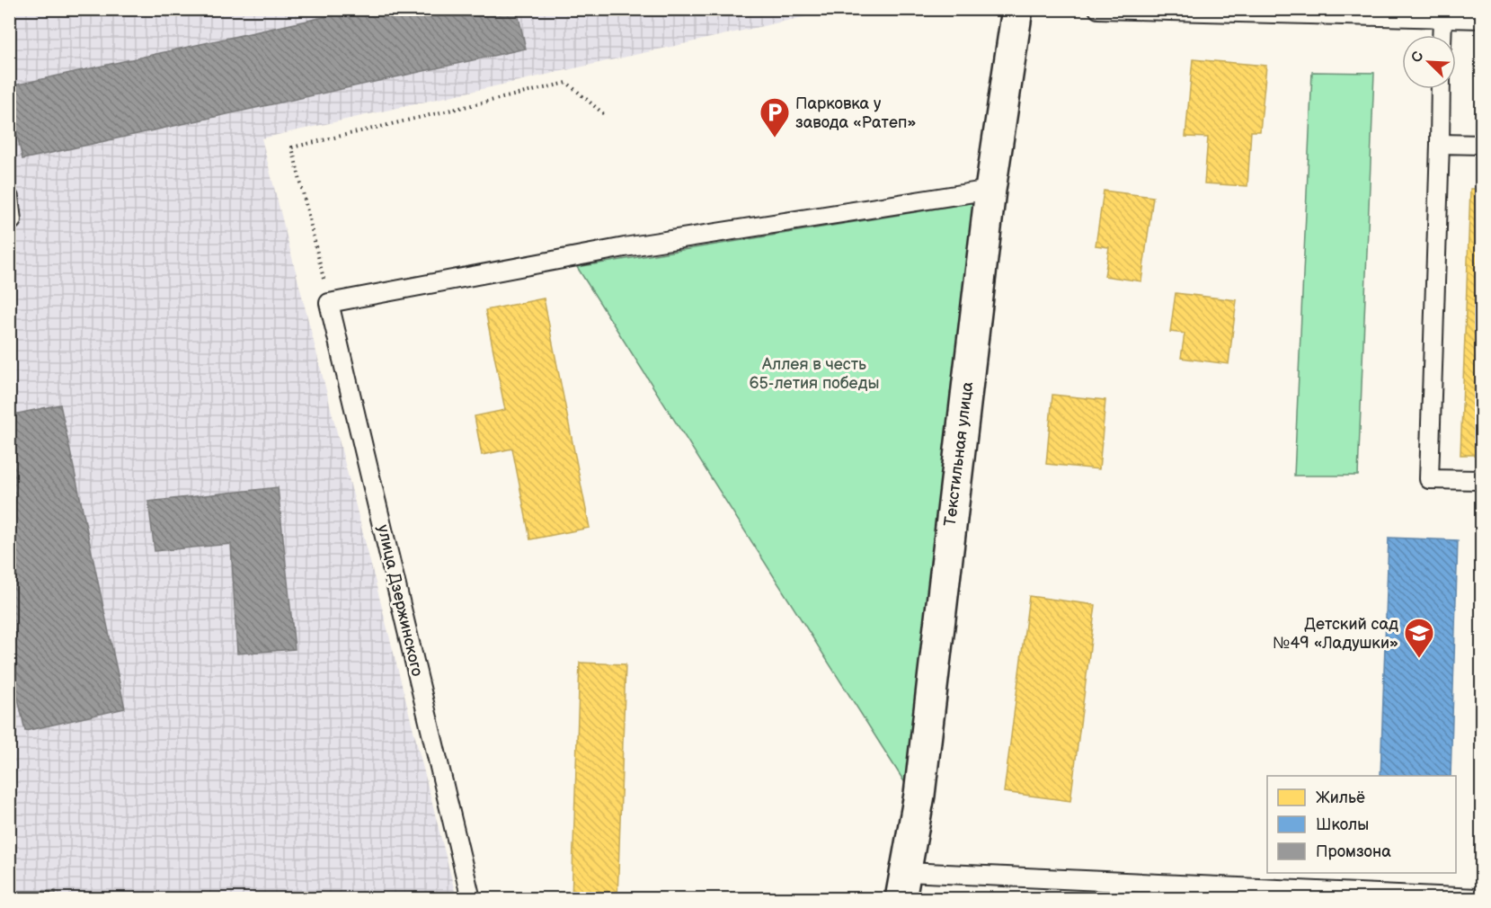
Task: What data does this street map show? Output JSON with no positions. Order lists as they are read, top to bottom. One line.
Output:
{"streets":{"street":["Текстильная улица"],"lane":["улица Дзержинского"]},"parks":["Аллея в честь 65-летия победы"],"places":{"parking":["Парковка у завода «Ратеп»"],"school or university":["Детский сад №49 «Ладушки»"]},"legend":["Жильё","Школы","Промзона"],"north":"top left"}
